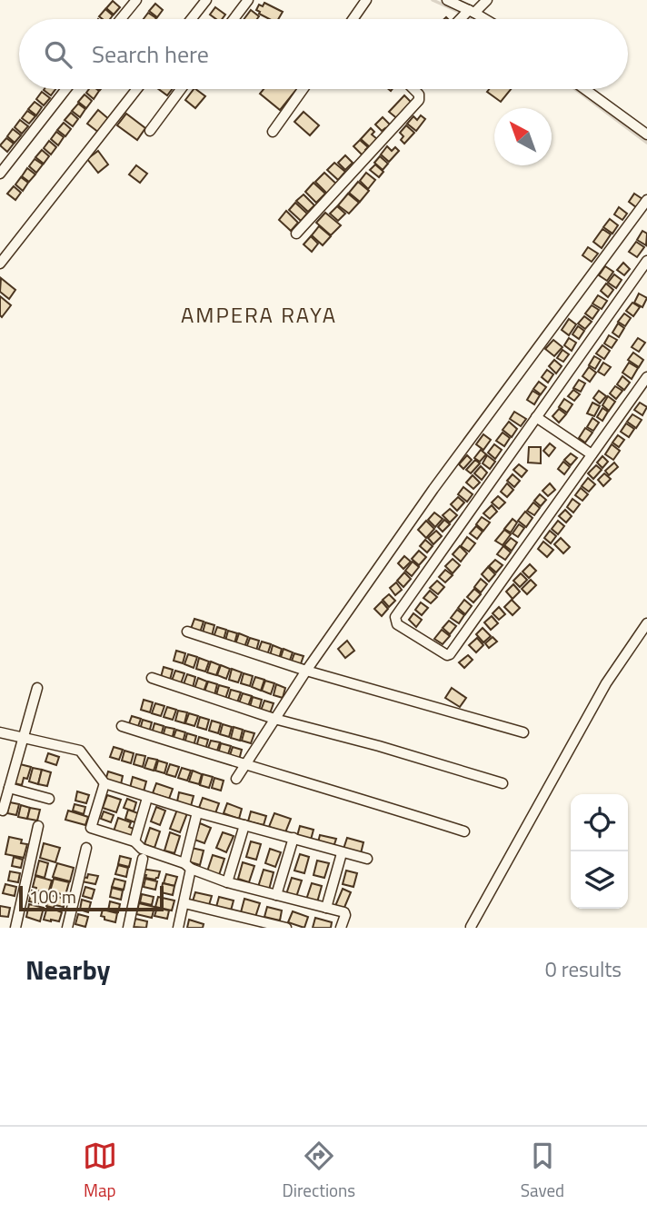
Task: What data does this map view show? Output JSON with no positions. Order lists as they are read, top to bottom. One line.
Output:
{"districts":["AMPERA RAYA"],"scale_bar":"100 m","north":"top left","page":{"search":"Search here","scale":"100 m","heading":["Nearby","0 results"],"nav":["Map","Directions","Saved"]}}
